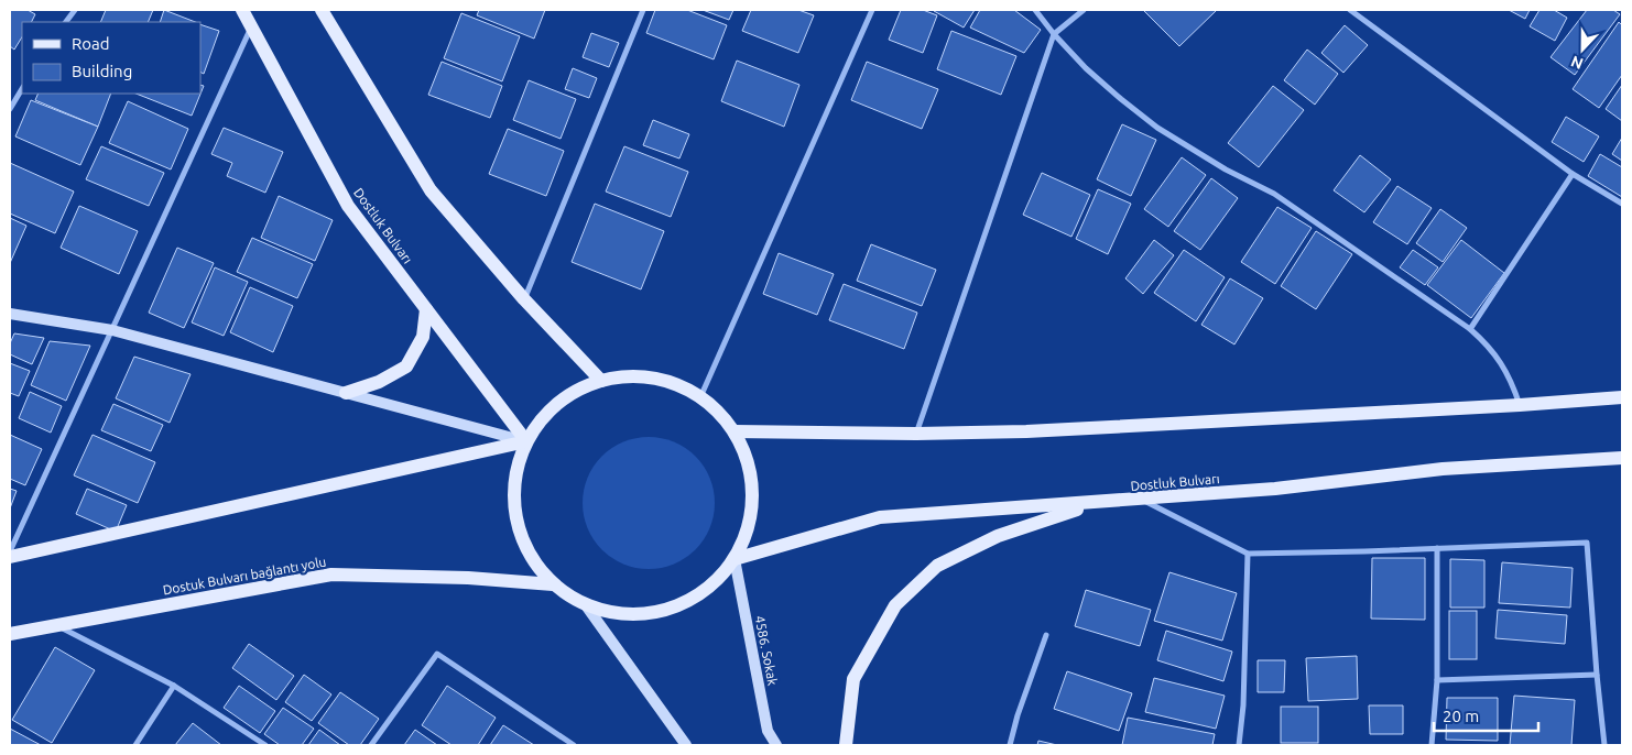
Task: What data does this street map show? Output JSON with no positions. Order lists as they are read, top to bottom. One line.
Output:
{"streets":{"main road":["Dostluk Bulvarı","Dostuk Bulvarı bağlantı yolu","4586. Sokak"]},"crossings":[["Dostluk Bulvarı","4586. Sokak"]],"legend":["Road","Building"],"scale_bar":"20 m","north":"bottom"}
